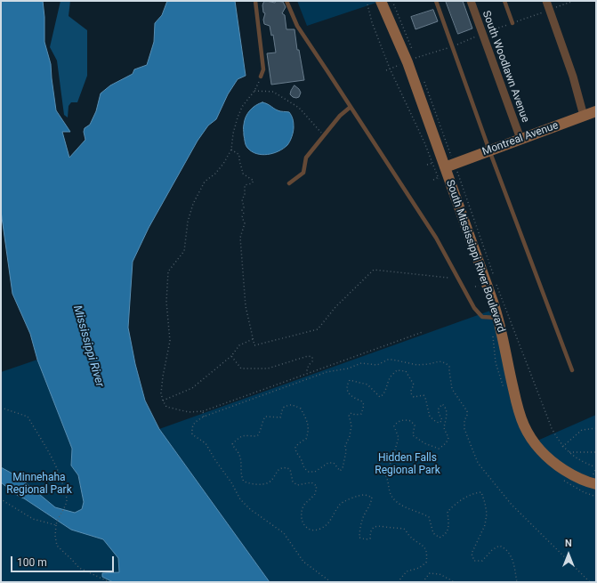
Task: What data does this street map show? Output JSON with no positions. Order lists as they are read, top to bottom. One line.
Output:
{"streets":{"street":["South Woodlawn Avenue","Montreal Avenue","South Mississippi River Boulevard"]},"crossings":[["South Woodlawn Avenue","Montreal Avenue"],["Montreal Avenue","South Mississippi River Boulevard"]],"water":["Mississippi River"],"parks":["Hidden Falls Regional Park","Minnehaha Regional Park"],"scale_bar":"100 m","north":"top"}
